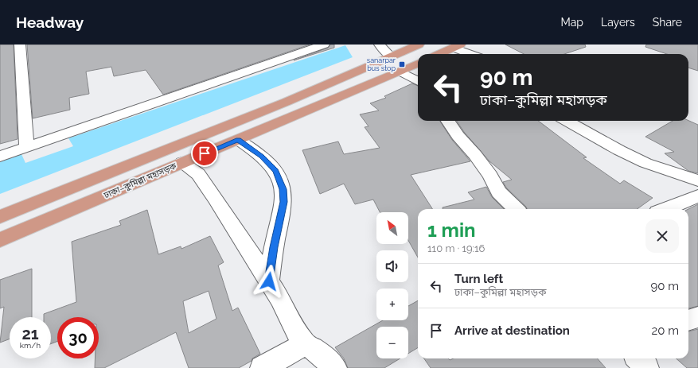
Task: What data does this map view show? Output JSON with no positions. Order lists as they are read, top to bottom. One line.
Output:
{"streets":{"highway":["ঢাকা–কুমিল্লা মহাসড়ক"]},"places":{"transit":["sanarpar bus stop"]},"north":"top left","page":{"header":"Headway","nav":["Map","Layers","Share"],"turn":["90 m","ঢাকা–কুমিল্লা মহাসড়ক"],"heading":["1 min","110 m · 19:16"],"map_buttons":["+","−"],"list":[{"name":"Turn left","note":"ঢাকা–কুমিল্লা মহাসড়ক","value":"90 m"},{"name":"Arrive at destination","value":"20 m"}],"speed":"21 km/h","limit":"30"}}
